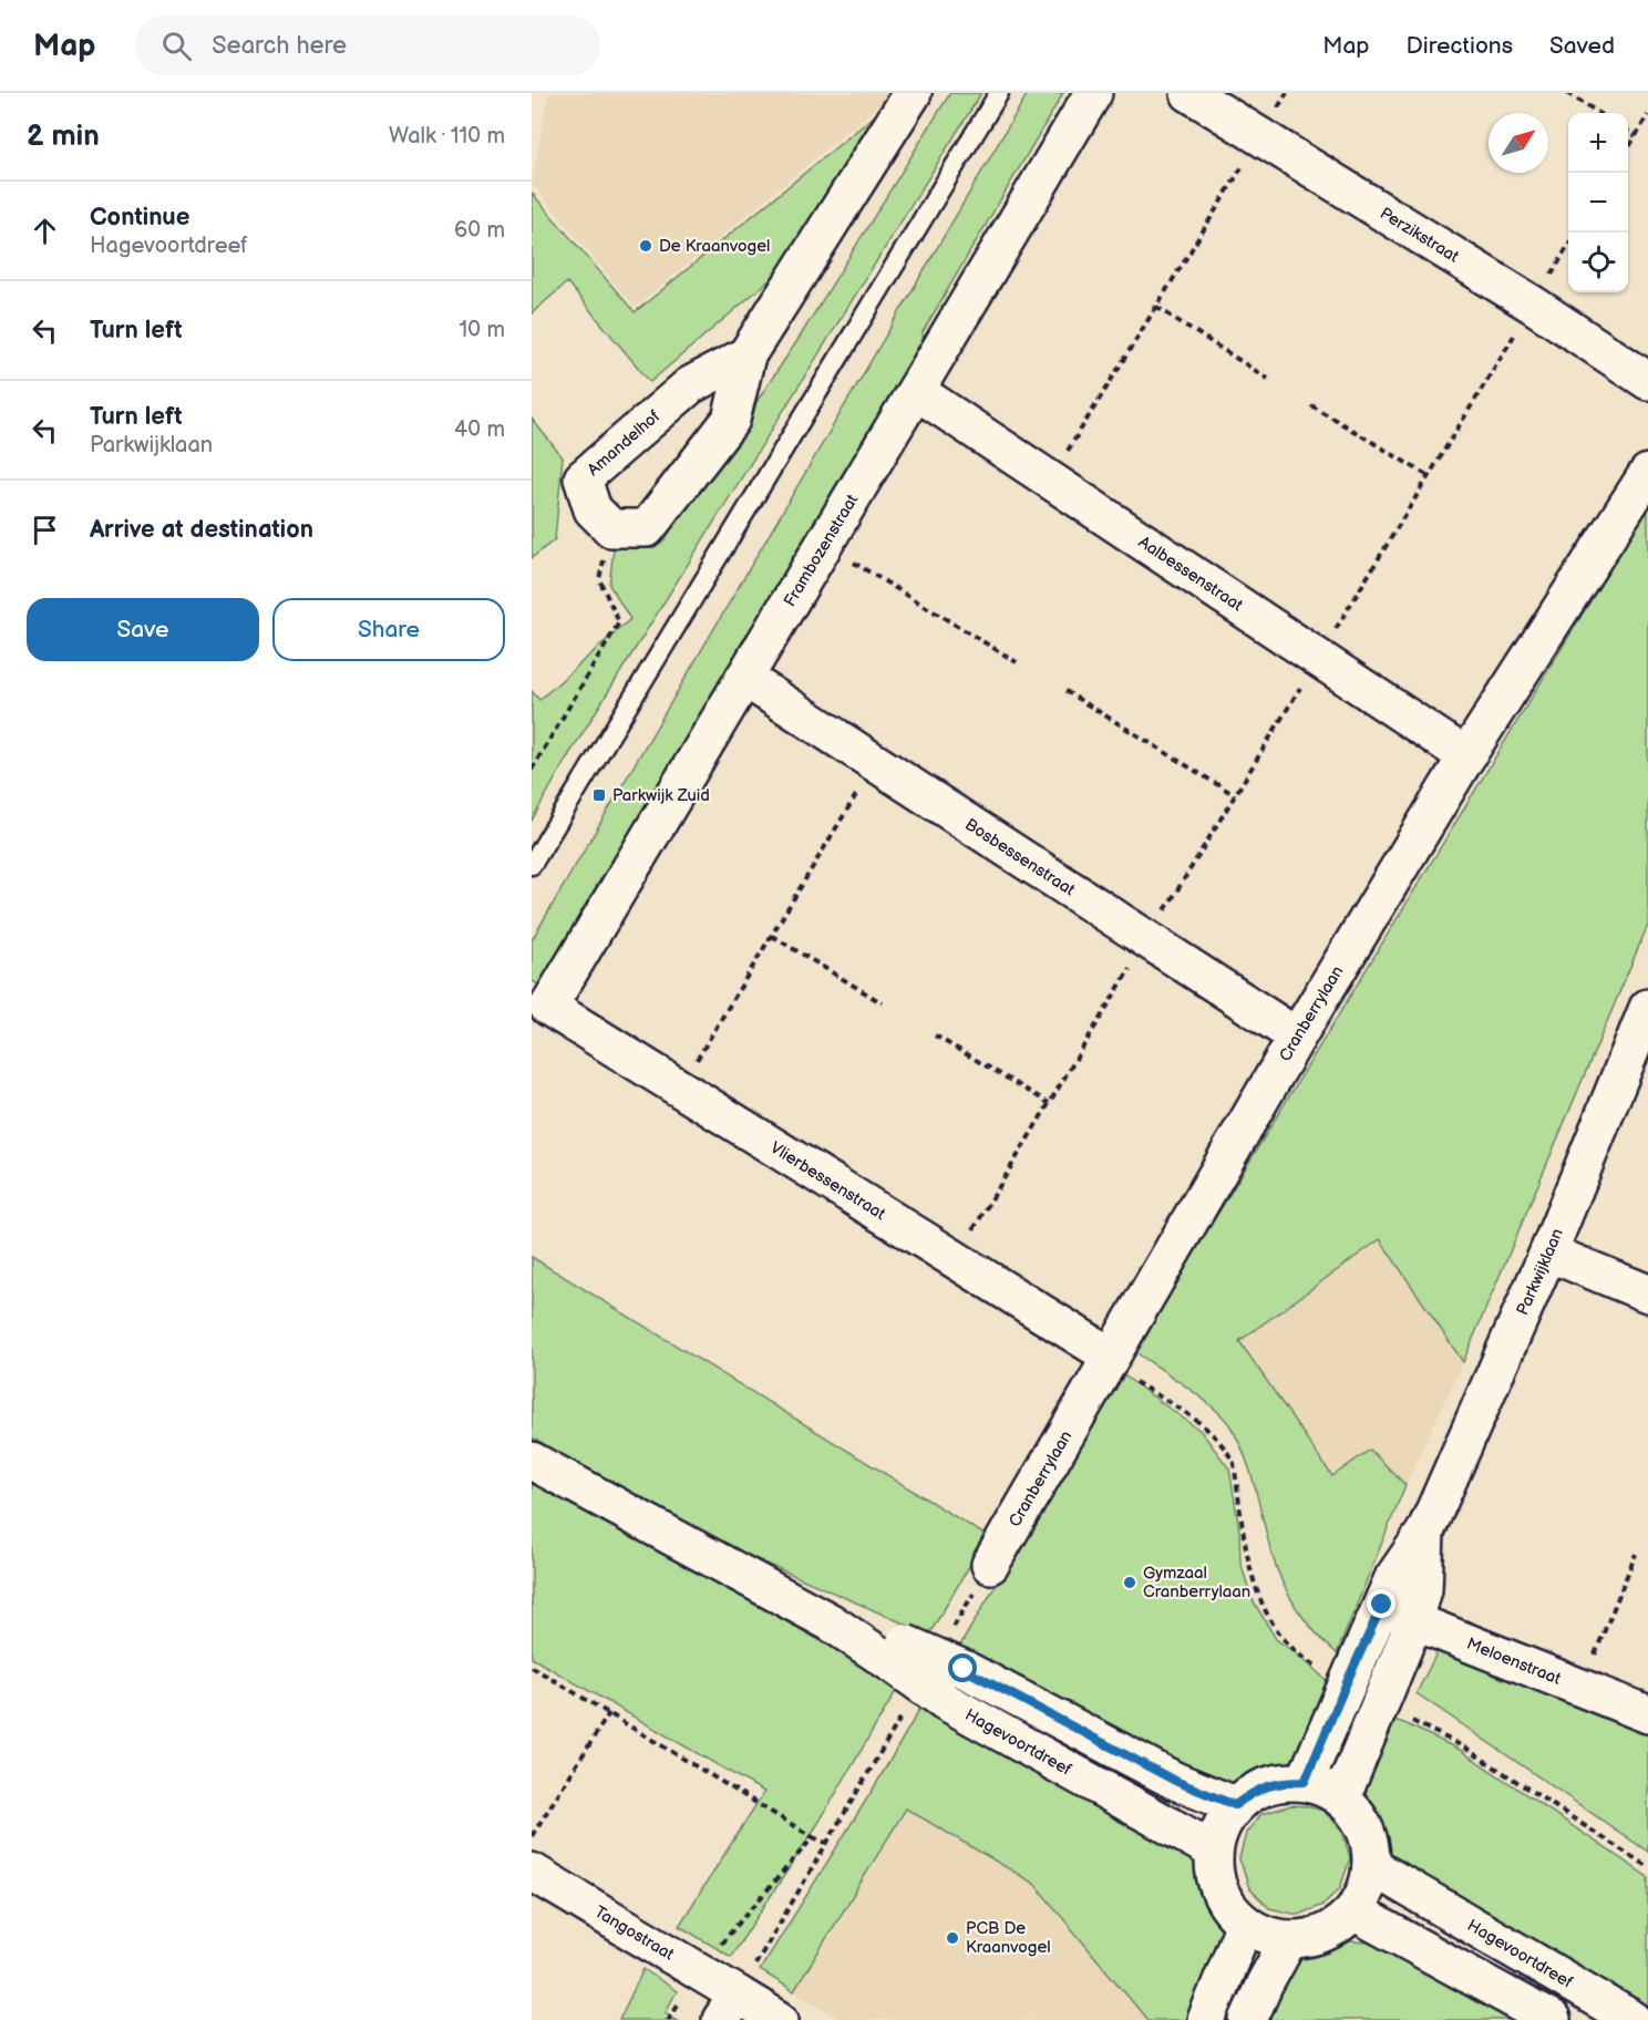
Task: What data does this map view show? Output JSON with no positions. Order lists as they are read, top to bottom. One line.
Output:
{"streets":{"street":["Perzikstraat","Amandelhof","Frambozenstraat","Aalbessenstraat","Bosbessenstraat","Cranberrylaan","Vlierbessenstraat","Parkwijklaan","Meloenstraat","Hagevoortdreef","Tangostraat"]},"crossings":[["Frambozenstraat","Aalbessenstraat"],["Frambozenstraat","Bosbessenstraat"],["Frambozenstraat","Vlierbessenstraat"],["Aalbessenstraat","Cranberrylaan"],["Bosbessenstraat","Cranberrylaan"],["Cranberrylaan","Vlierbessenstraat"],["Parkwijklaan","Meloenstraat"],["Parkwijklaan","Hagevoortdreef"]],"places":{"other":["De Kraanvogel","Gymzaal Cranberrylaan","PCB De Kraanvogel"],"transit":["Parkwijk Zuid"]},"north":"top right","page":{"header":"Map","search":"Search here","nav":["Map","Directions","Saved"],"heading":["2 min","Walk · 110 m"],"map_buttons":["+","−"],"list":[["Continue","Hagevoortdreef","60 m"],["Turn left","10 m"],["Turn left","Parkwijklaan","40 m"],"Arrive at destination"],"buttons":["Save","Share"]}}
